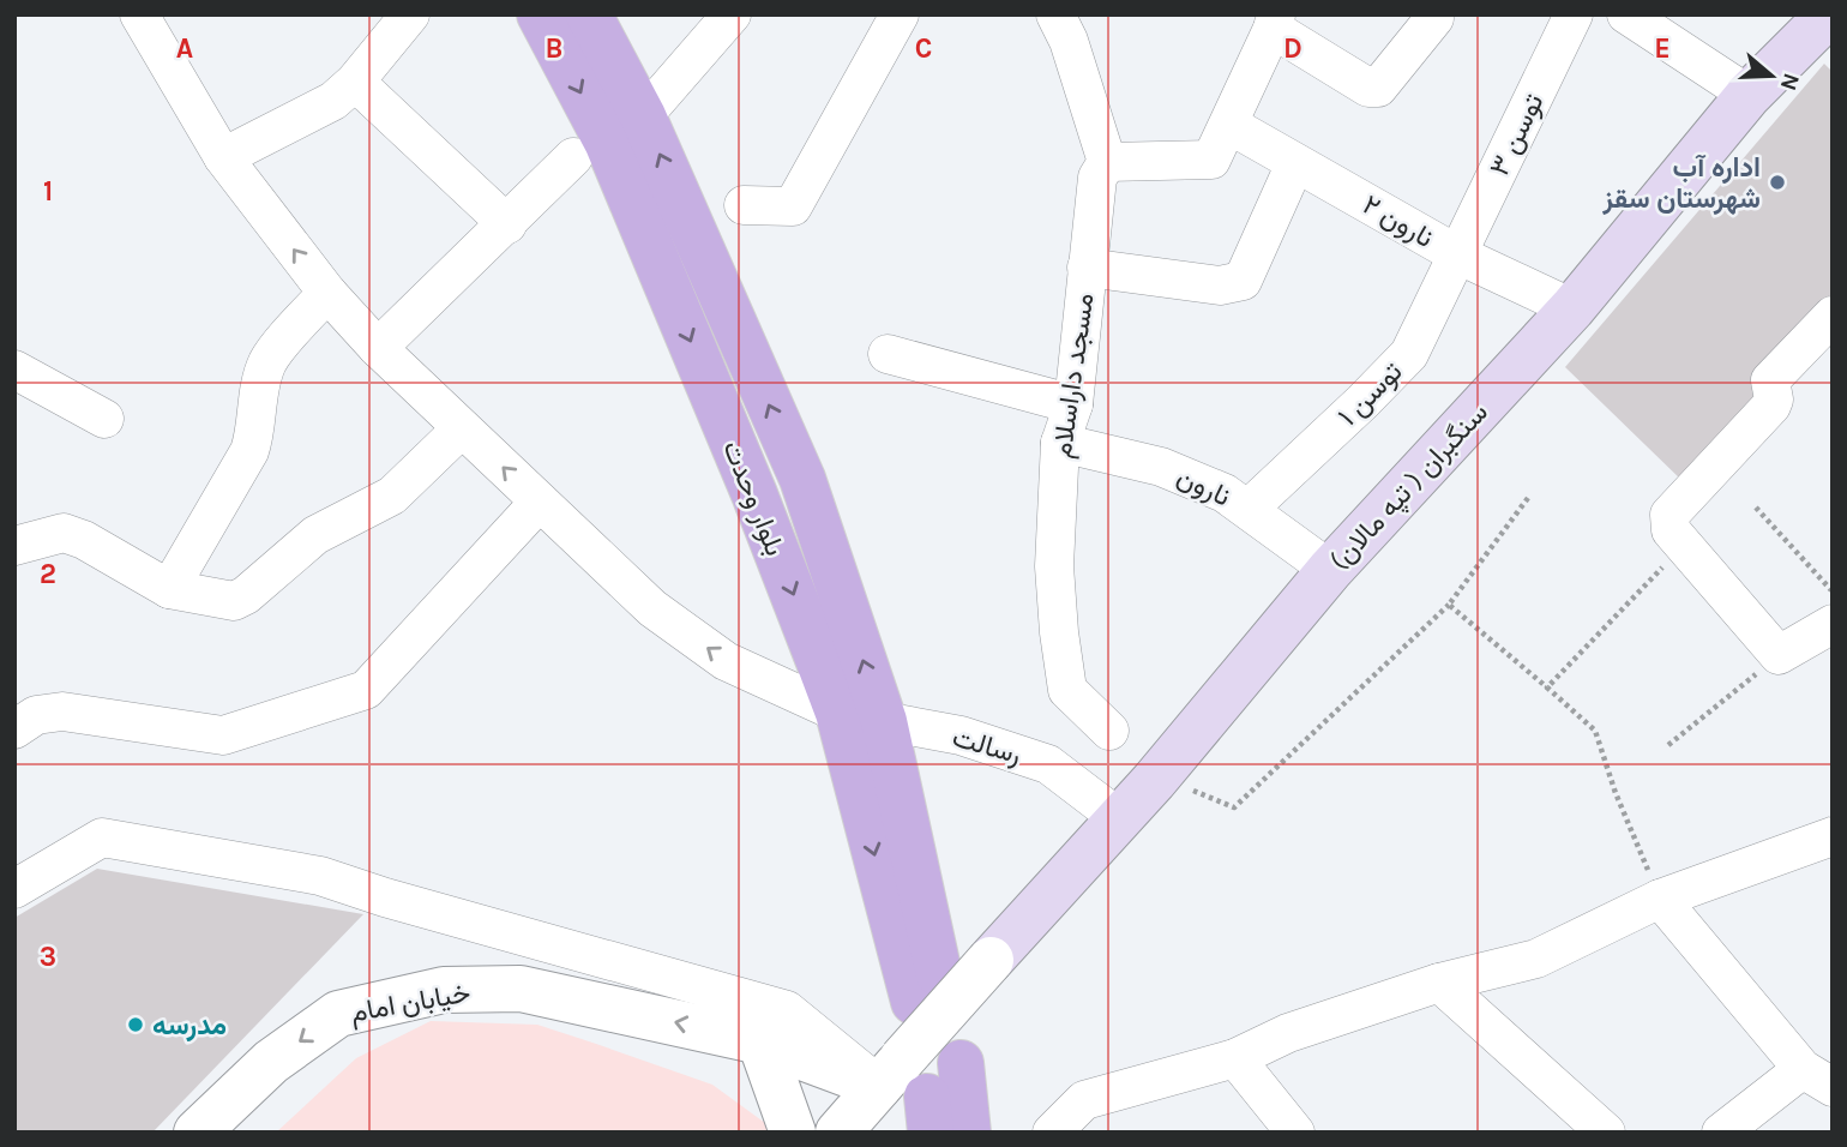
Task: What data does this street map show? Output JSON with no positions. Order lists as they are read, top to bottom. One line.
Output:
{"streets":{"main road":["سنگبران ( تپه مالان)","بلوار وحدت"],"street":["توسن ۳","نارون ۲","مسجد داراسلام","توسن ۱","نارون","رسالت","خیابان امام"]},"crossings":[["توسن ۳","نارون ۲"],["توسن ۳","توسن ۱"],["نارون ۲","توسن ۱"],["نارون ۲","سنگبران ( تپه مالان)"],["مسجد داراسلام","نارون"],["توسن ۱","نارون"],["نارون","سنگبران ( تپه مالان)"],["سنگبران ( تپه مالان)","رسالت"],["بلوار وحدت","رسالت"]],"one_way":["خیابان امام"],"places":["اداره آب شهرستان سقز","مدرسه"],"north":"right","grid":{"columns":["A","B","C","D","E"],"rows":["1","2","3"]}}
